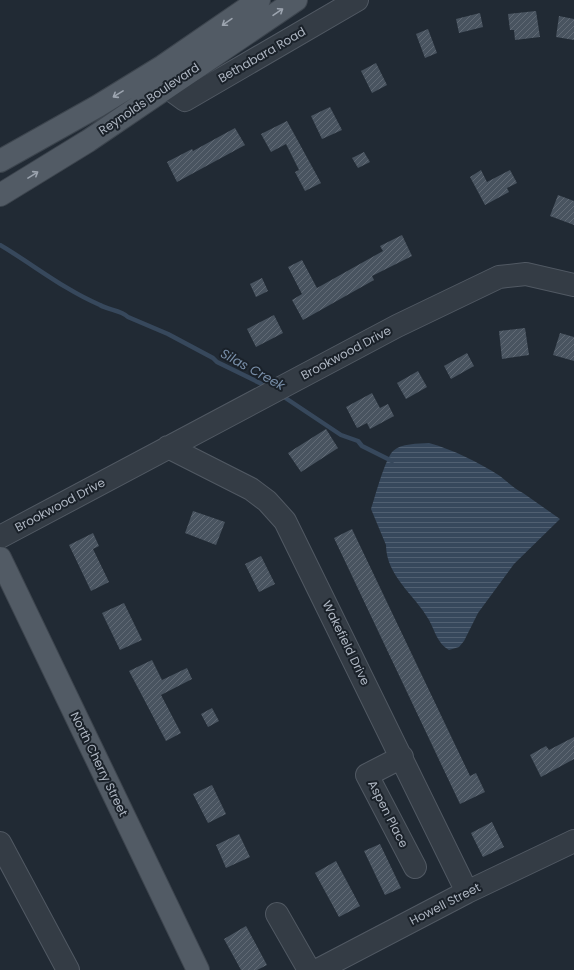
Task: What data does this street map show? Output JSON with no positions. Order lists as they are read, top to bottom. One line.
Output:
{"streets":{"main road":["Reynolds Boulevard","North Cherry Street"],"street":["Bethabara Road","Brookwood Drive","Wakefield Drive","Aspen Place","Howell Street"]},"crossings":[["Bethabara Road","Reynolds Boulevard"],["Brookwood Drive","Wakefield Drive"],["Wakefield Drive","Aspen Place"],["Wakefield Drive","Howell Street"]],"water":["Silas Creek"]}
